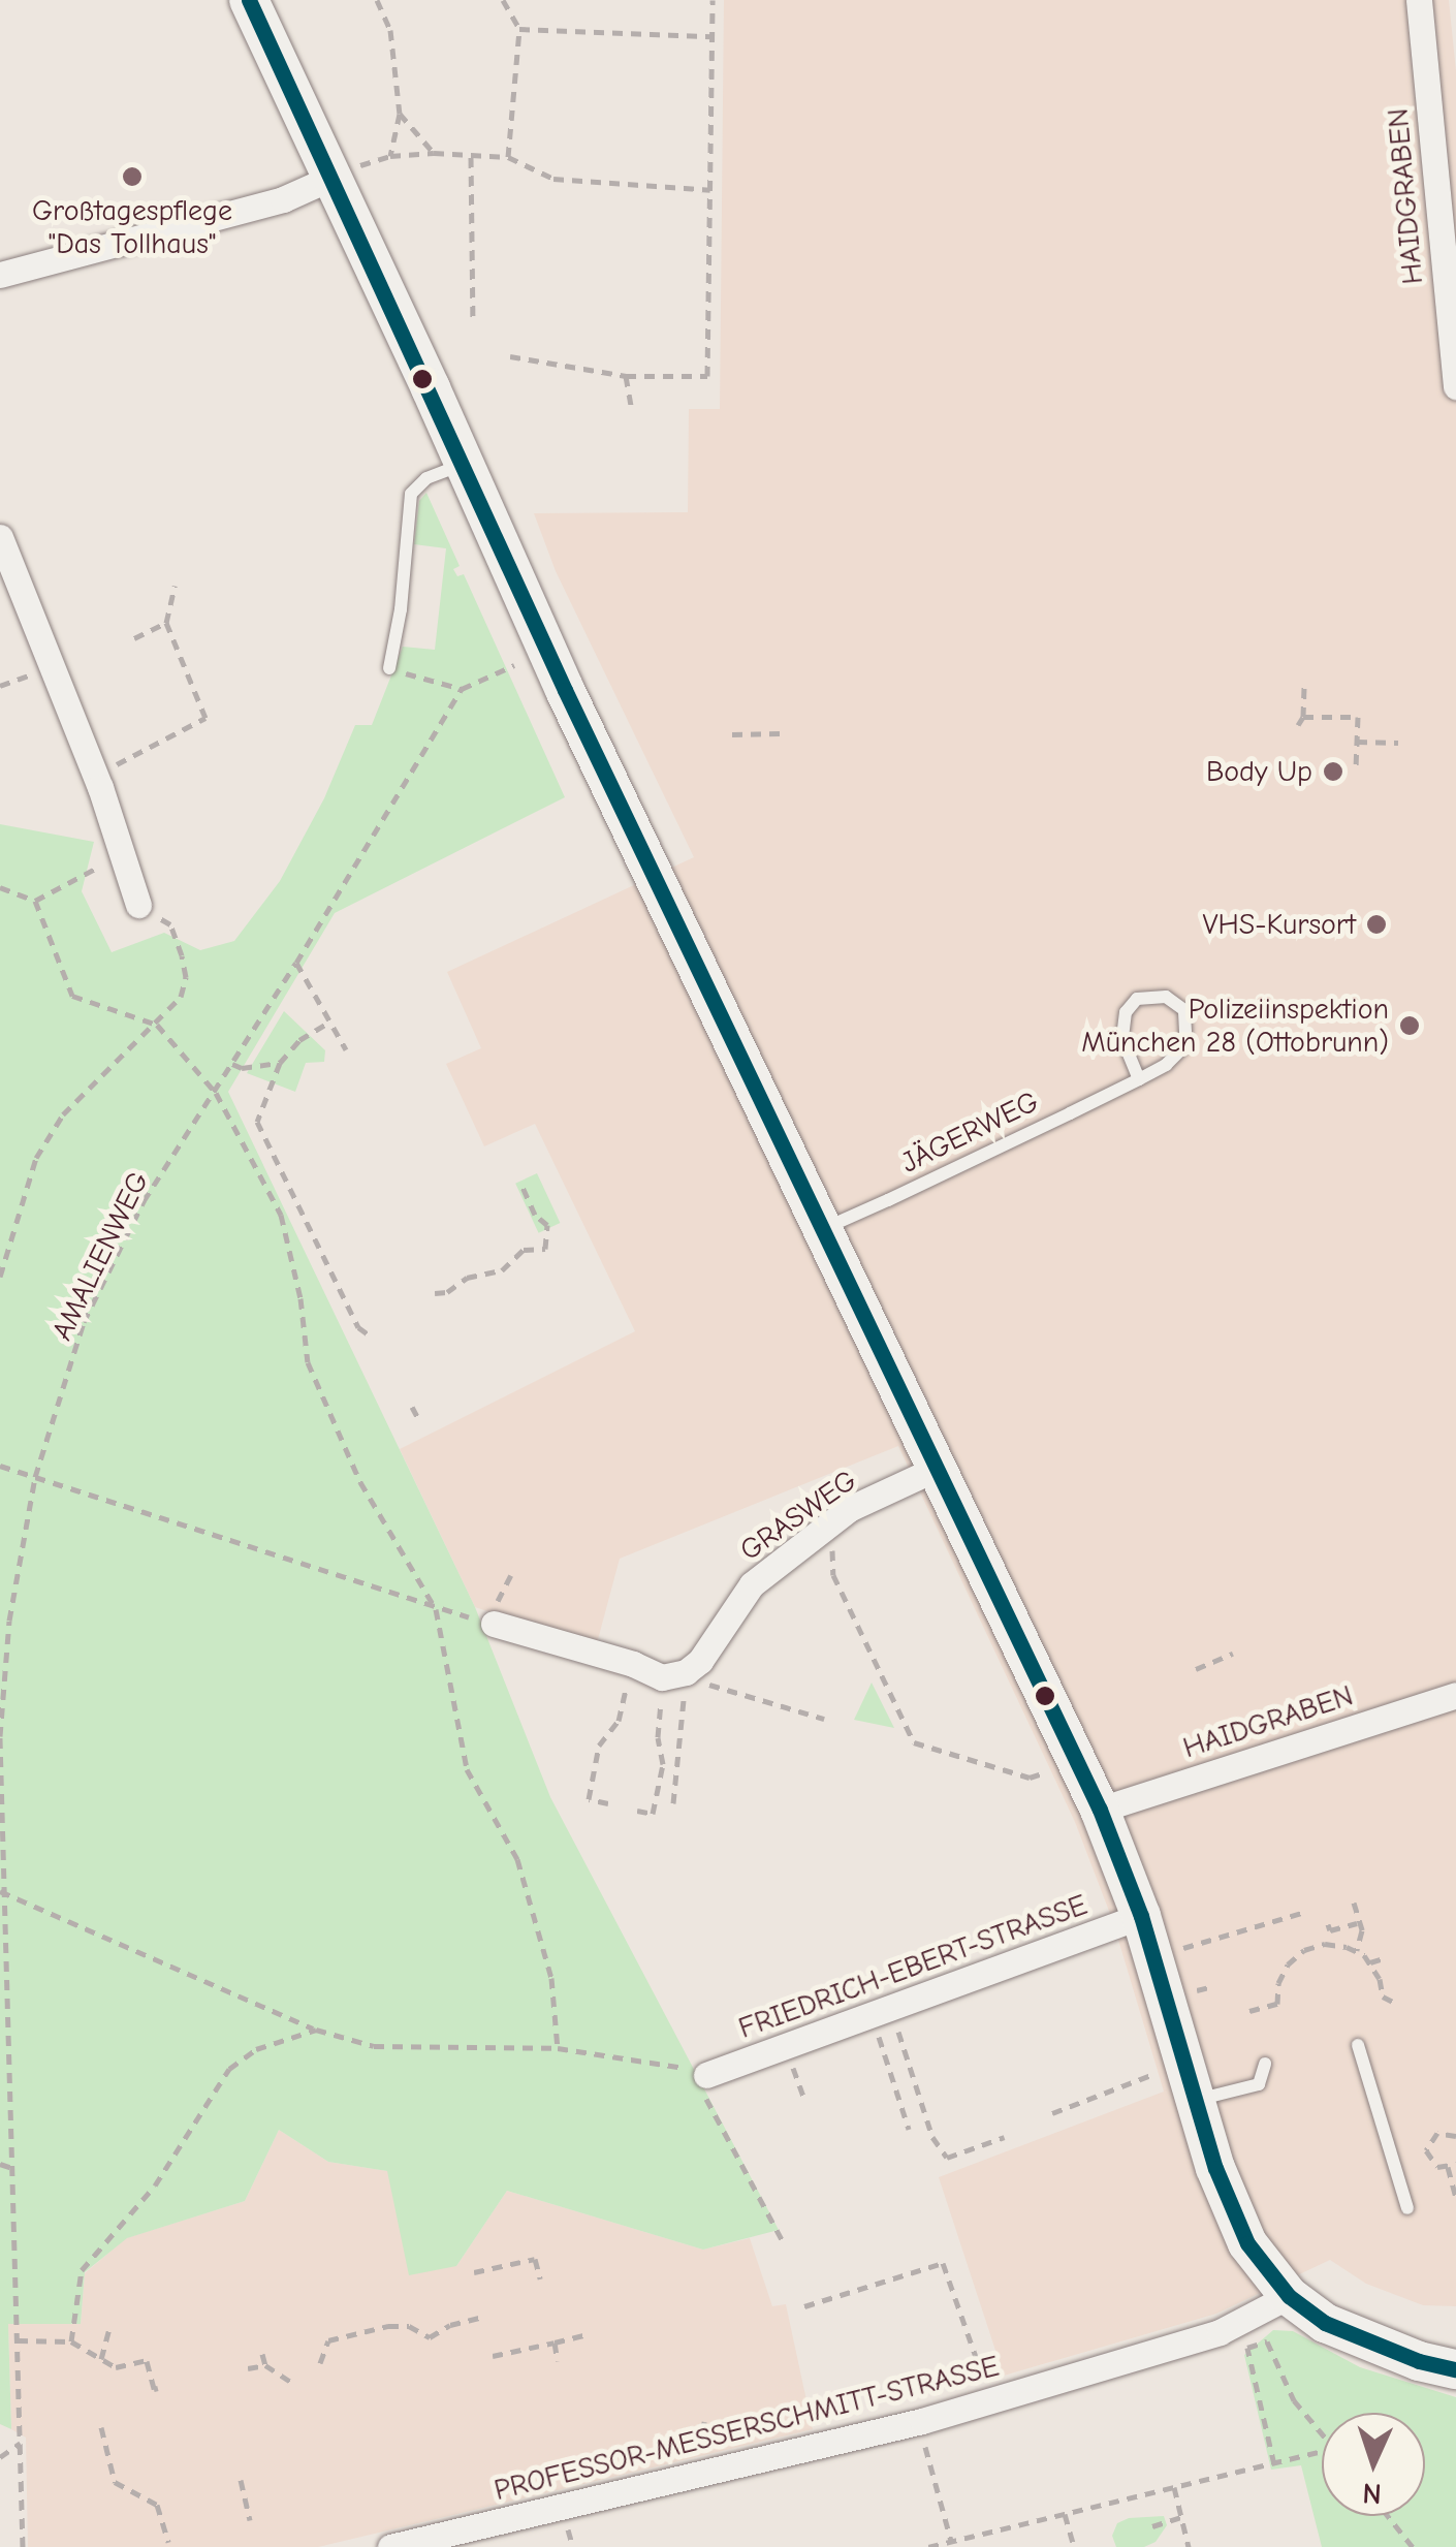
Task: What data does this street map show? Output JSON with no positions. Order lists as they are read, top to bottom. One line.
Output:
{"streets":{"street":["HAIDGRABEN","GRASWEG","FRIEDRICH-EBERT-STRASSE","PROFESSOR-MESSERSCHMITT-STRASSE"],"lane":["JÄGERWEG"],"path":["AMALIENWEG"]},"places":["Großtagespflege \"Das Tollhaus\"","Body Up","VHS-Kursort","Polizeiinspektion München 28 (Ottobrunn)"],"north":"bottom"}
